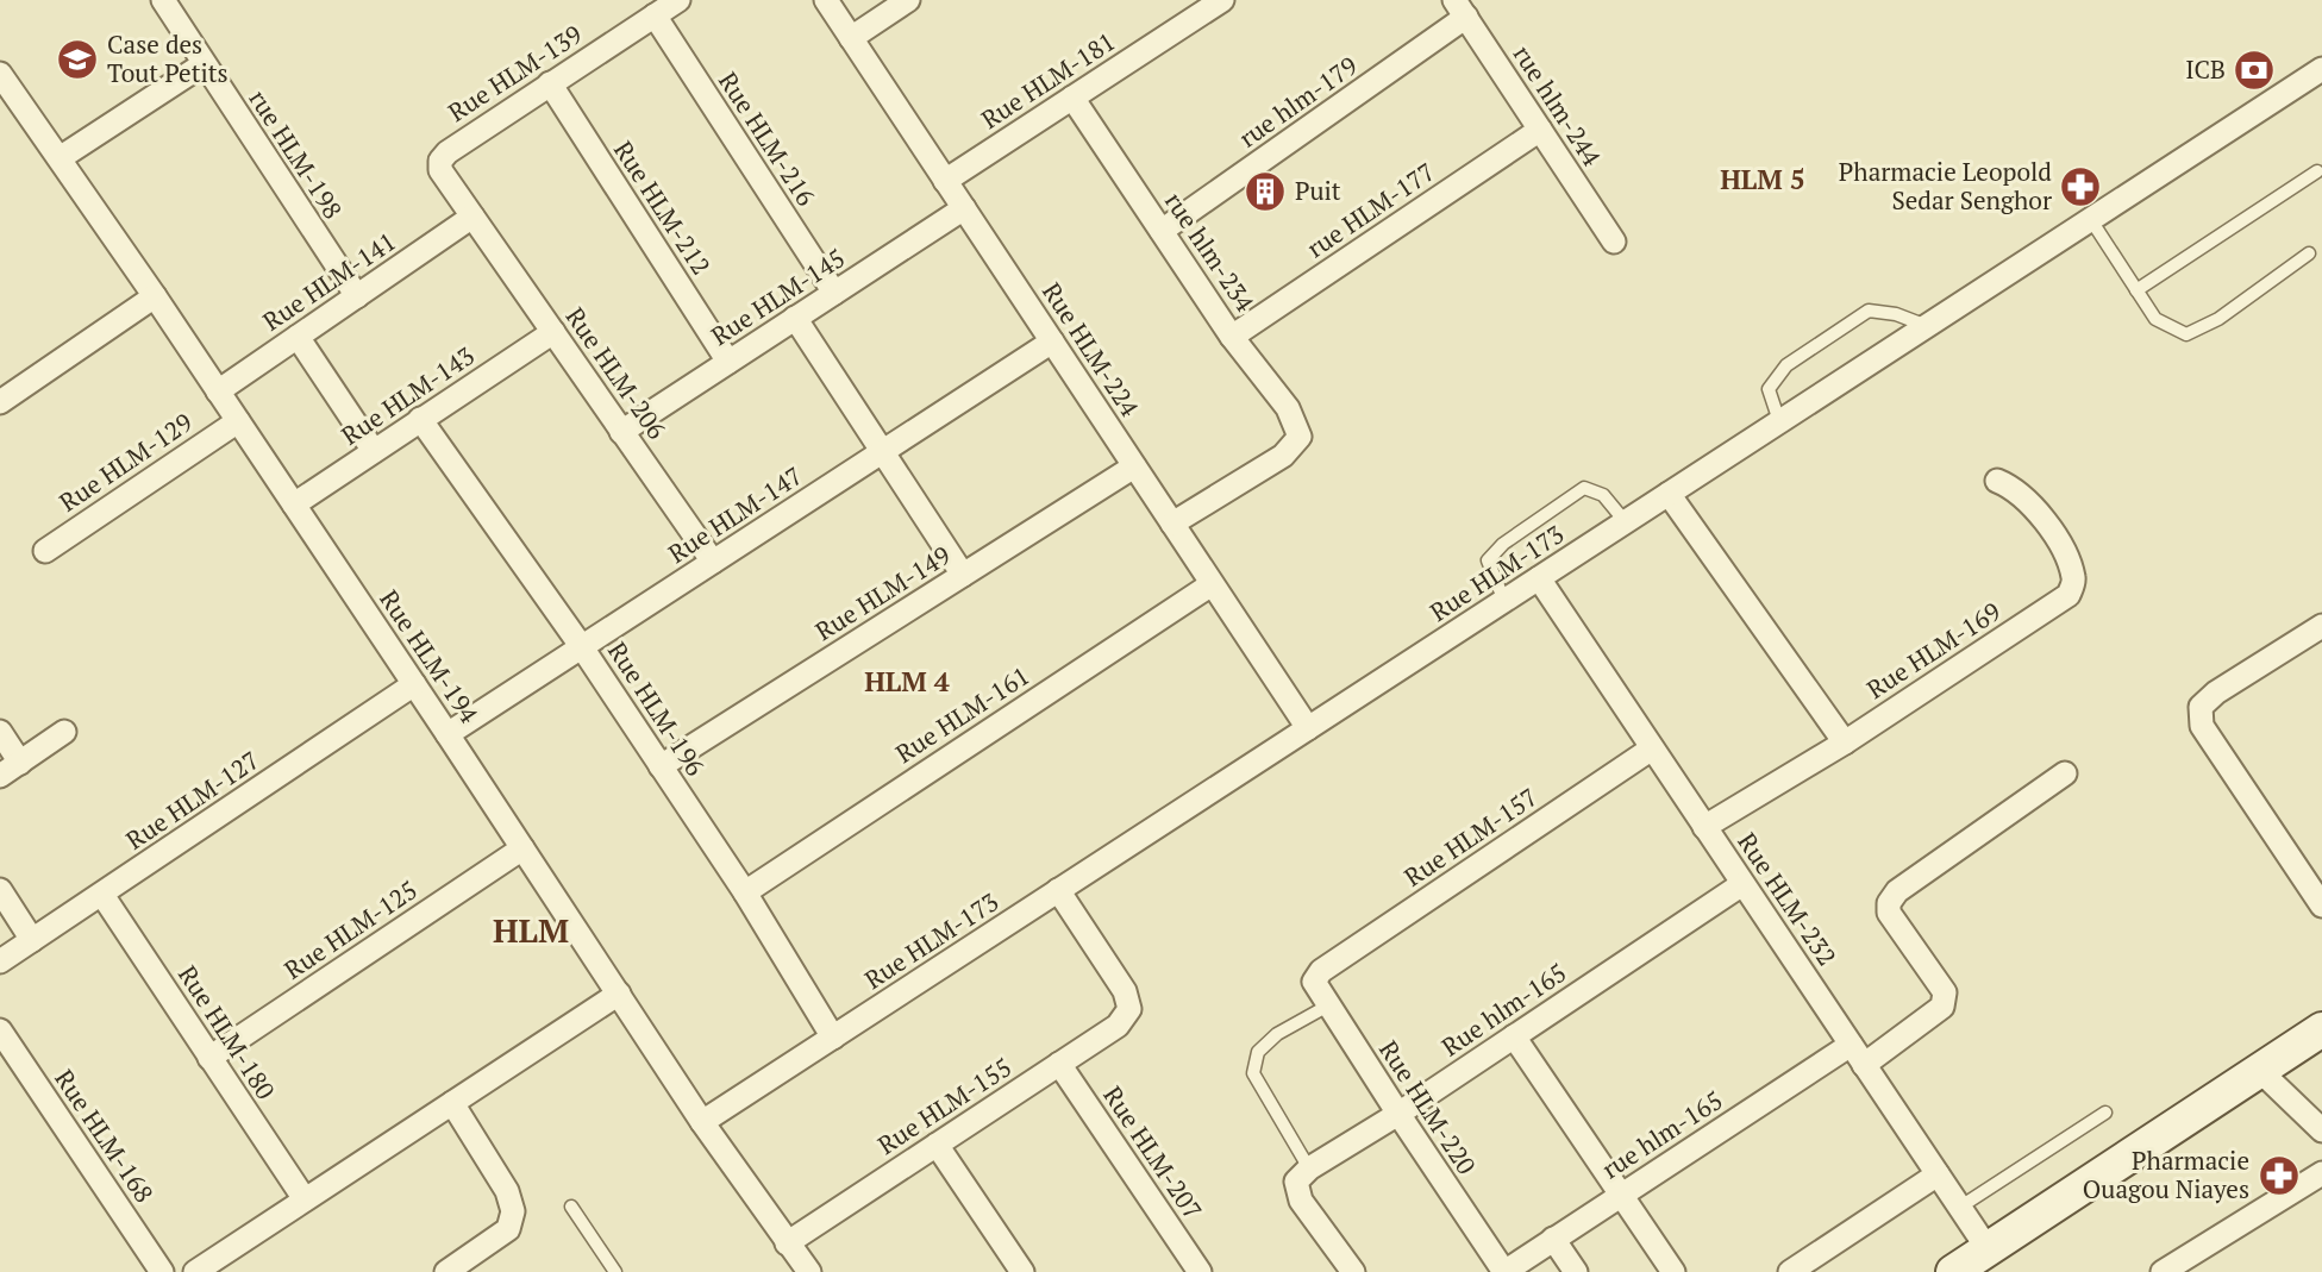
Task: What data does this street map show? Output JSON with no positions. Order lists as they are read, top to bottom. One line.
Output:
{"streets":{"street":["Rue HLM-139","Rue HLM-181","rue hlm-179","rue hlm-244","Rue HLM-216","rue HLM-198","Rue HLM-212","rue HLM-177","rue hlm-234","Rue HLM-141","Rue HLM-145","Rue HLM-224","Rue HLM-206","Rue HLM-143","Rue HLM-129","Rue HLM-147","Rue HLM-173","Rue HLM-149","Rue HLM-169","Rue HLM-194","Rue HLM-196","Rue HLM-161","Rue HLM-127","Rue HLM-157","Rue HLM-232","Rue HLM-125","Rue hlm-165","Rue HLM-180","Rue HLM-155","Rue HLM-220","rue hlm-165","Rue HLM-168","Rue HLM-207"]},"crossings":[["Rue HLM-139","Rue HLM-216"],["Rue HLM-139","Rue HLM-212"],["Rue HLM-139","Rue HLM-141"],["Rue HLM-139","Rue HLM-206"],["Rue HLM-181","rue hlm-234"],["Rue HLM-181","Rue HLM-224"],["rue hlm-179","rue hlm-244"],["rue hlm-179","rue hlm-234"],["rue hlm-244","rue HLM-177"],["Rue HLM-216","Rue HLM-145"],["rue HLM-198","Rue HLM-141"],["Rue HLM-212","Rue HLM-145"],["rue HLM-177","rue hlm-234"],["rue hlm-234","Rue HLM-224"],["Rue HLM-141","Rue HLM-206"],["Rue HLM-141","Rue HLM-194"],["Rue HLM-145","Rue HLM-224"],["Rue HLM-145","Rue HLM-206"],["Rue HLM-224","Rue HLM-147"],["Rue HLM-224","Rue HLM-173"],["Rue HLM-224","Rue HLM-149"],["Rue HLM-224","Rue HLM-161"],["Rue HLM-206","Rue HLM-143"],["Rue HLM-206","Rue HLM-147"],["Rue HLM-143","Rue HLM-194"],["Rue HLM-143","Rue HLM-196"],["Rue HLM-129","Rue HLM-194"],["Rue HLM-147","Rue HLM-194"],["Rue HLM-147","Rue HLM-196"],["Rue HLM-173","Rue HLM-194"],["Rue HLM-173","Rue HLM-196"],["Rue HLM-173","Rue HLM-232"],["Rue HLM-173","Rue HLM-155"],["Rue HLM-149","Rue HLM-196"],["Rue HLM-169","Rue HLM-232"],["Rue HLM-194","Rue HLM-127"],["Rue HLM-194","Rue HLM-125"],["Rue HLM-194","Rue HLM-155"],["Rue HLM-196","Rue HLM-161"],["Rue HLM-127","Rue HLM-180"],["Rue HLM-157","Rue HLM-232"],["Rue HLM-157","Rue HLM-220"],["Rue HLM-232","Rue hlm-165"],["Rue HLM-232","rue hlm-165"],["Rue HLM-125","Rue HLM-180"],["Rue hlm-165","Rue HLM-220"],["Rue HLM-155","Rue HLM-207"],["Rue HLM-220","rue hlm-165"]],"districts":["HLM 5","HLM 4","HLM"],"places":{"school or university":["Case des Tout Petits"],"bank":["ICB"],"pharmacy":["Pharmacie Leopold Sedar Senghor","Pharmacie Ouagou Niayes"],"building":["Puit"]}}
